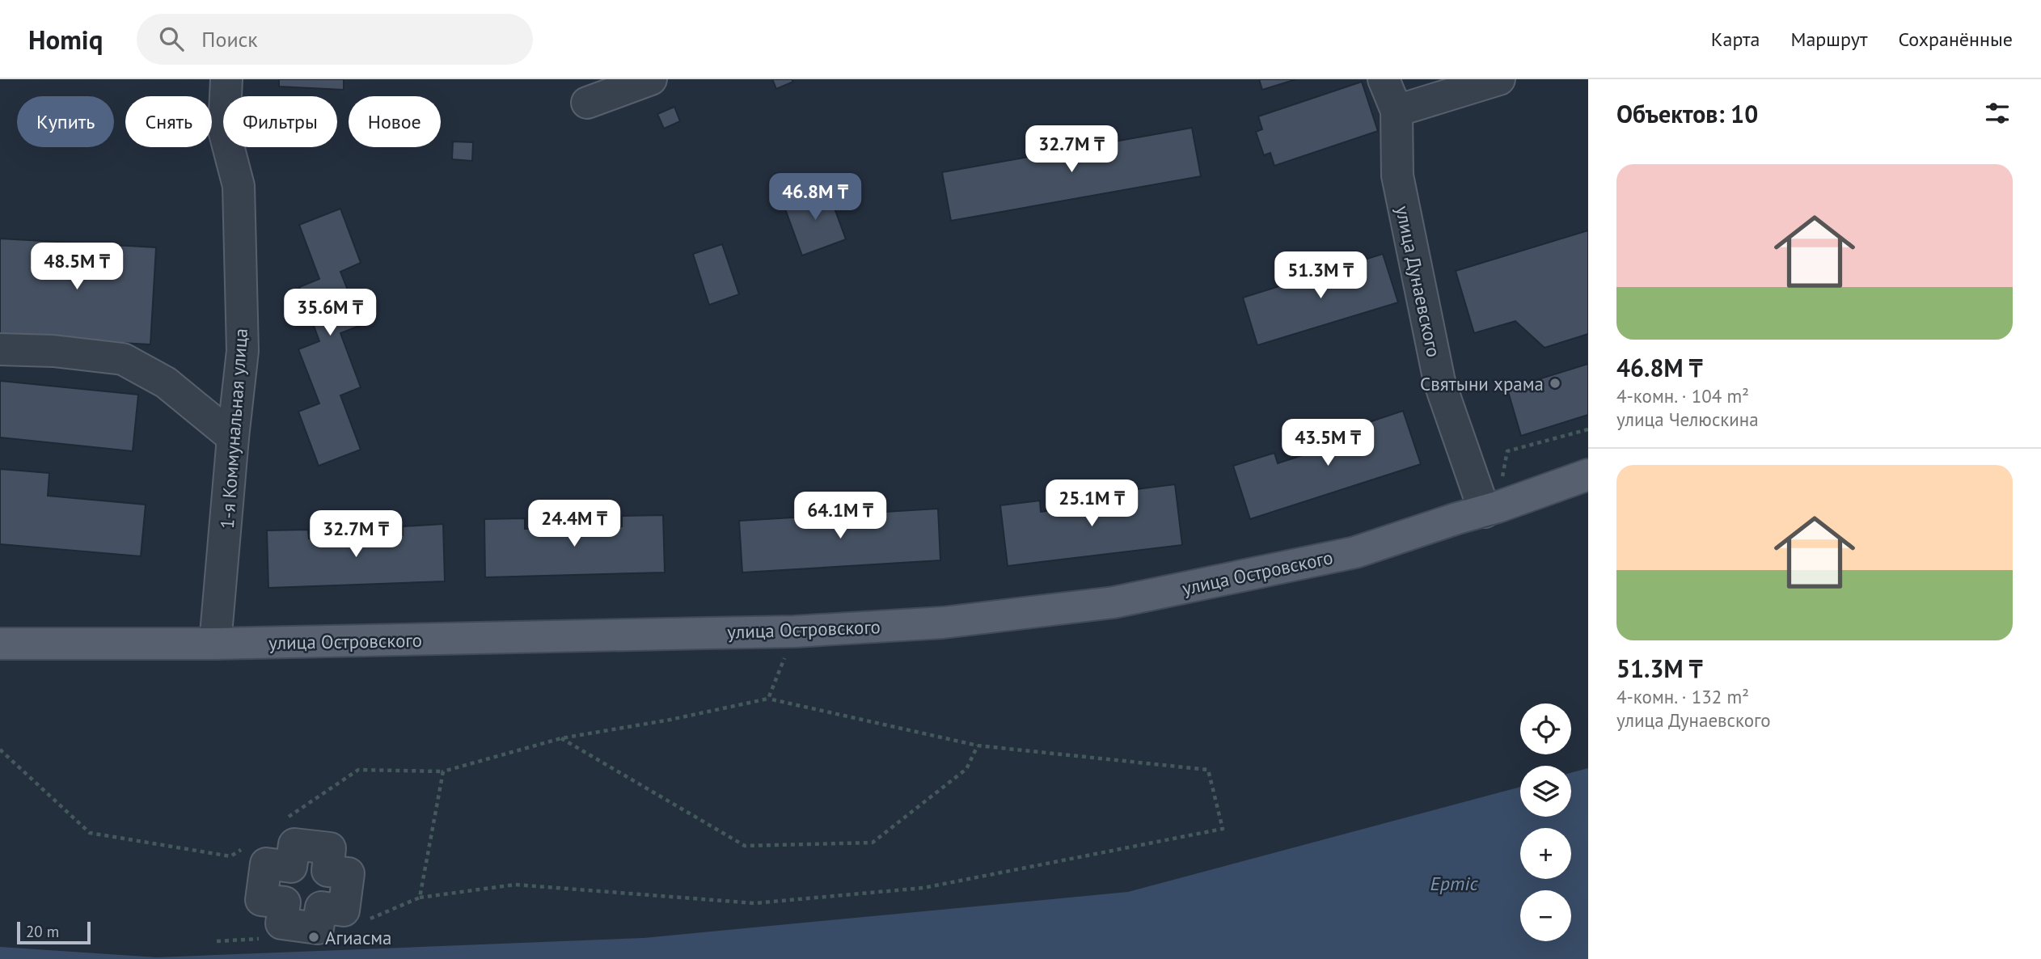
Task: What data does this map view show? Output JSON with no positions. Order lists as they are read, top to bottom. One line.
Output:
{"streets":{"main road":["улица Островского"],"street":["улица Дунаевского","1-я Коммунальная улица"]},"crossings":[["улица Дунаевского","улица Островского"],["1-я Коммунальная улица","улица Островского"]],"water":["Ертіс"],"places":["Святыни храма","Агиасма"],"scale_bar":"20 m","page":{"header":"Homiq","search":"Поиск","nav":["Карта","Маршрут","Сохранённые"],"heading":"Объектов: 10","chip":["Купить","Снять","Фильтры","Новое"],"price":["32.7M ₸","46.8M ₸","48.5M ₸","51.3M ₸","35.6M ₸","43.5M ₸","25.1M ₸","64.1M ₸","24.4M ₸","32.7M ₸"],"list":[{"name":"46.8M ₸","note":"4-комн. · 104 m² · улица Челюскина"},{"name":"51.3M ₸","note":"4-комн. · 132 m² · улица Дунаевского"}],"map_buttons":["+","−"],"scale":"20 m"}}
